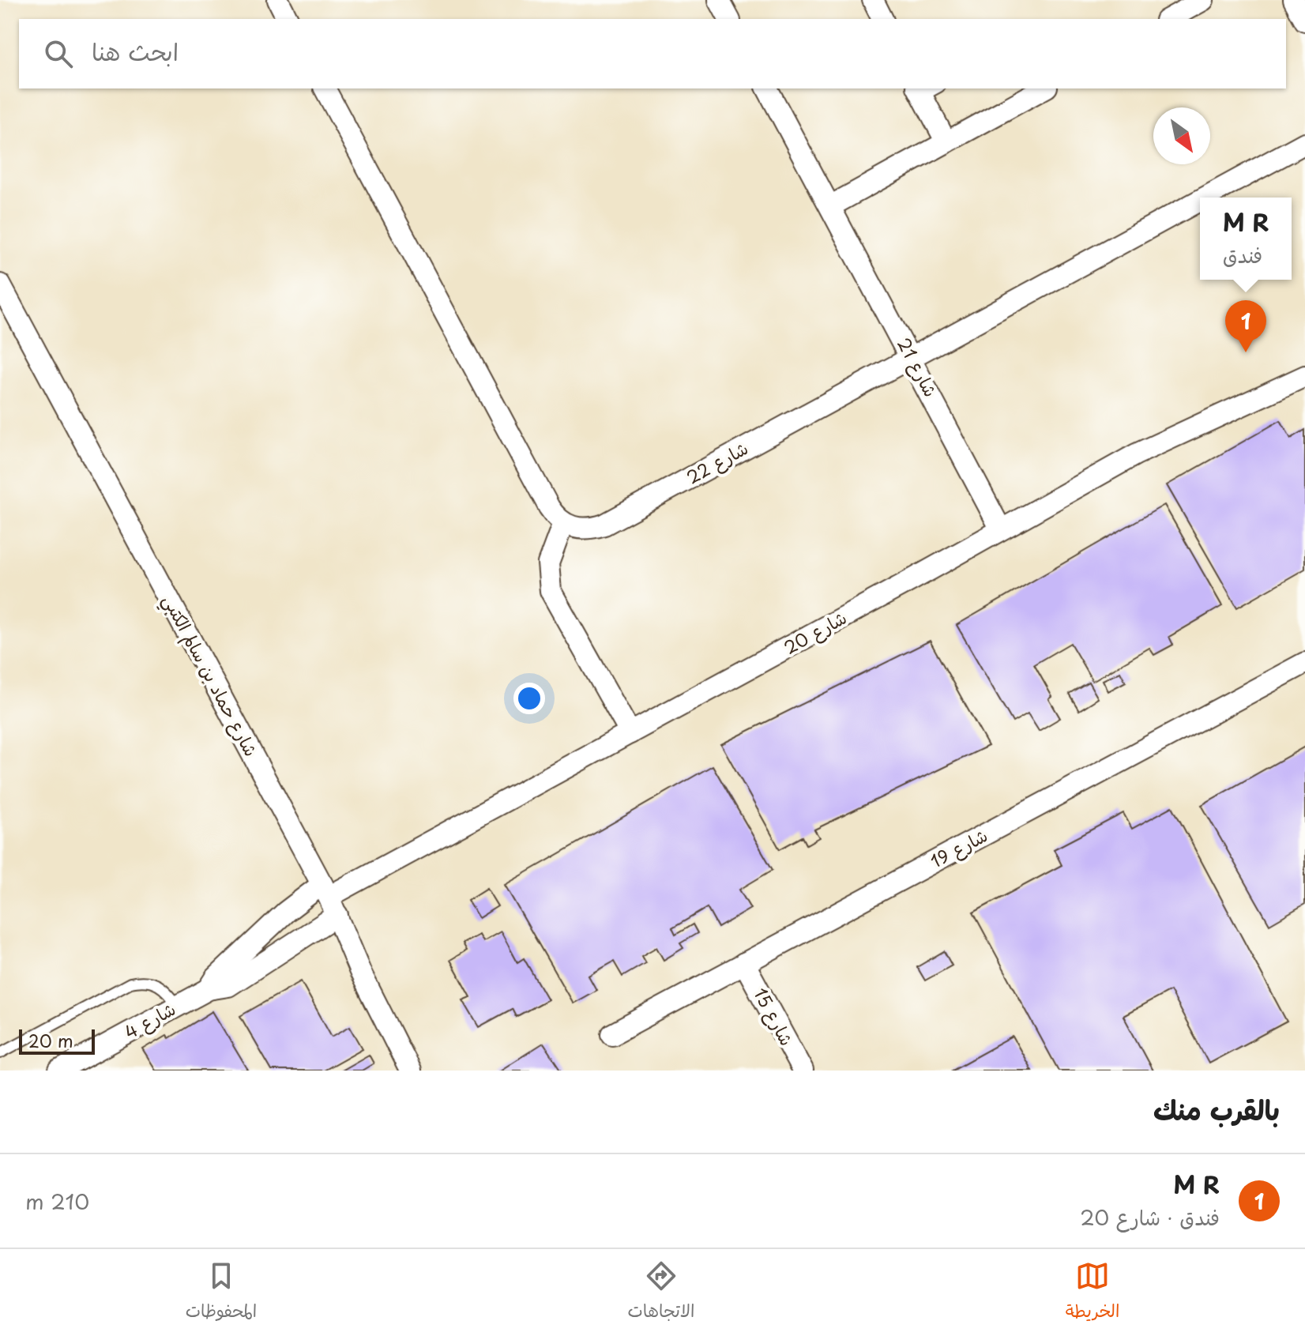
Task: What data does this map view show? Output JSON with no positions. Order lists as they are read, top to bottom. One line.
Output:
{"streets":{"street":["شارع 21","شارع 22","شارع 20","شارع حماد بن سالم الكتبي","شارع 19","شارع 15","شارع 4"]},"crossings":[["شارع 21","شارع 22"],["شارع 21","شارع 20"],["شارع 20","شارع حماد بن سالم الكتبي"],["شارع 20","شارع 4"],["شارع حماد بن سالم الكتبي","شارع 4"],["شارع 19","شارع 15"]],"scale_bar":"20 m","north":"bottom right","page":{"search":"ابحث هنا","popup":["M R","فندق"],"pins":"1","scale":"20 m","heading":"بالقرب منك","list":[{"mark":"1","name":"M R","note":"فندق · شارع 20","value":"210 m"}],"nav":["الخريطة","الاتجاهات","المحفوظات"]}}
